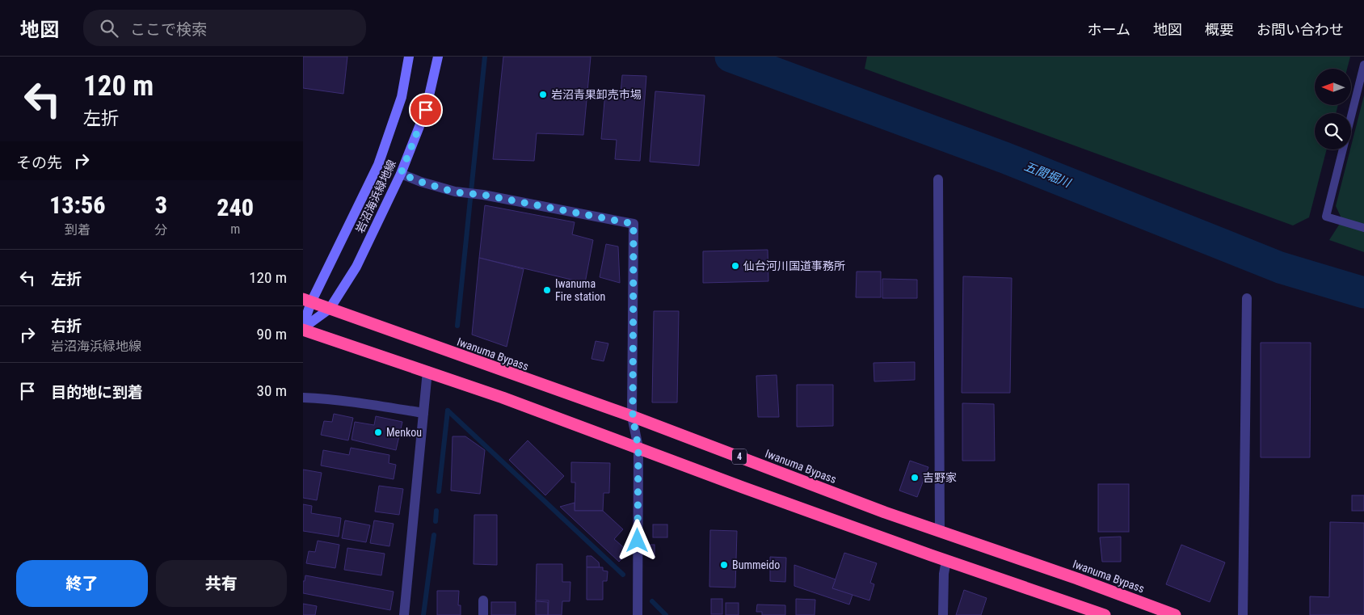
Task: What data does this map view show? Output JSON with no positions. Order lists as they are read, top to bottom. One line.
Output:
{"streets":{"highway":["Iwanuma Bypass","4"],"main road":["岩沼海浜緑地線"]},"crossings":[["岩沼海浜緑地線","Iwanuma Bypass"]],"water":["五間堀川"],"places":["岩沼青果卸売市場","仙台河川国道事務所","Iwanuma Fire station","Menkou","吉野家","Bummeido"],"north":"left","page":{"header":"地図","search":"ここで検索","nav":["ホーム","地図","概要","お問い合わせ"],"turn":["120 m","左折"],"then":"その先","eta":["13:56","到着","3","分","240","m"],"list":[{"name":"左折","value":"120 m"},{"name":"右折","note":"岩沼海浜緑地線","value":"90 m"},{"name":"目的地に到着","value":"30 m"}],"buttons":["終了","共有"]}}
